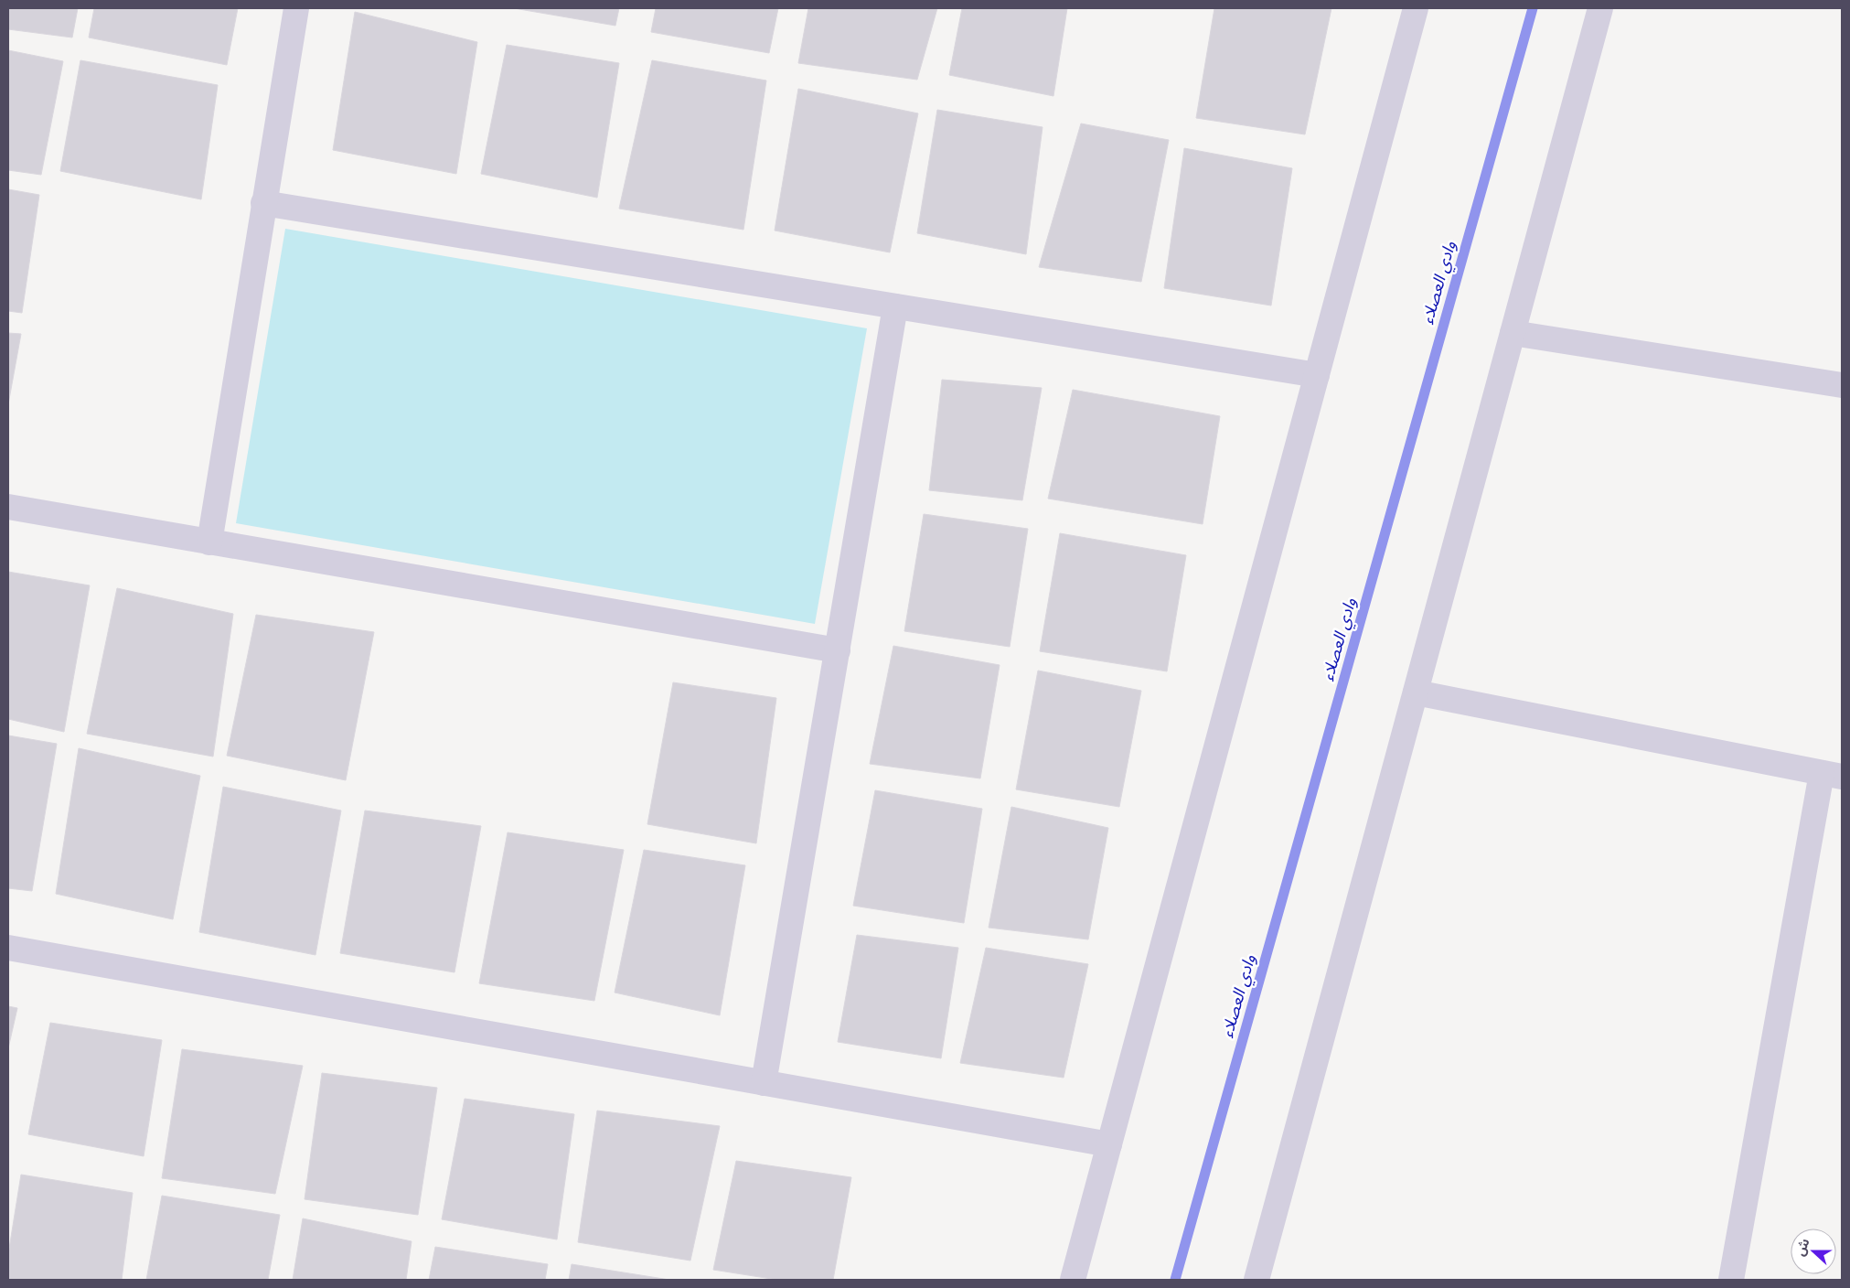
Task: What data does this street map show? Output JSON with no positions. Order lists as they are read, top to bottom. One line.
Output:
{"water":["وادي العصلاء"],"north":"left"}
